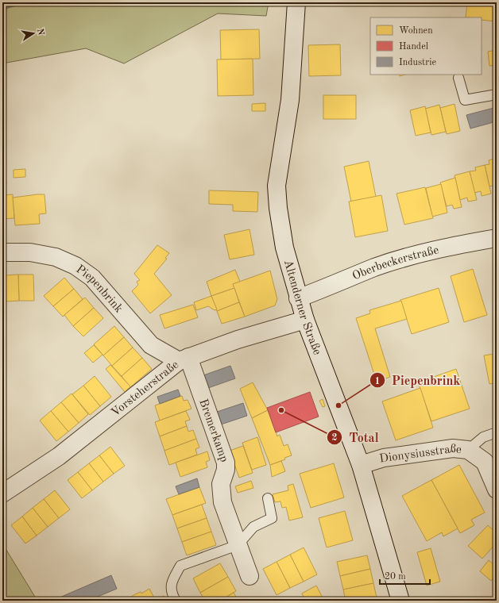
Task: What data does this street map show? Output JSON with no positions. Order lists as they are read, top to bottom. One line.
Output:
{"streets":{"street":["Oberbeckerstraße","Piepenbrink","Altenderner Straße","Vorsteherstraße","Bremerkamp","Dionysiusstraße"]},"crossings":[["Oberbeckerstraße","Altenderner Straße"],["Piepenbrink","Vorsteherstraße"],["Piepenbrink","Bremerkamp"],["Altenderner Straße","Vorsteherstraße"],["Altenderner Straße","Dionysiusstraße"],["Vorsteherstraße","Bremerkamp"]],"places":["Piepenbrink","Total"],"legend":["Wohnen","Handel","Industrie"],"scale_bar":"20 m","north":"right"}
